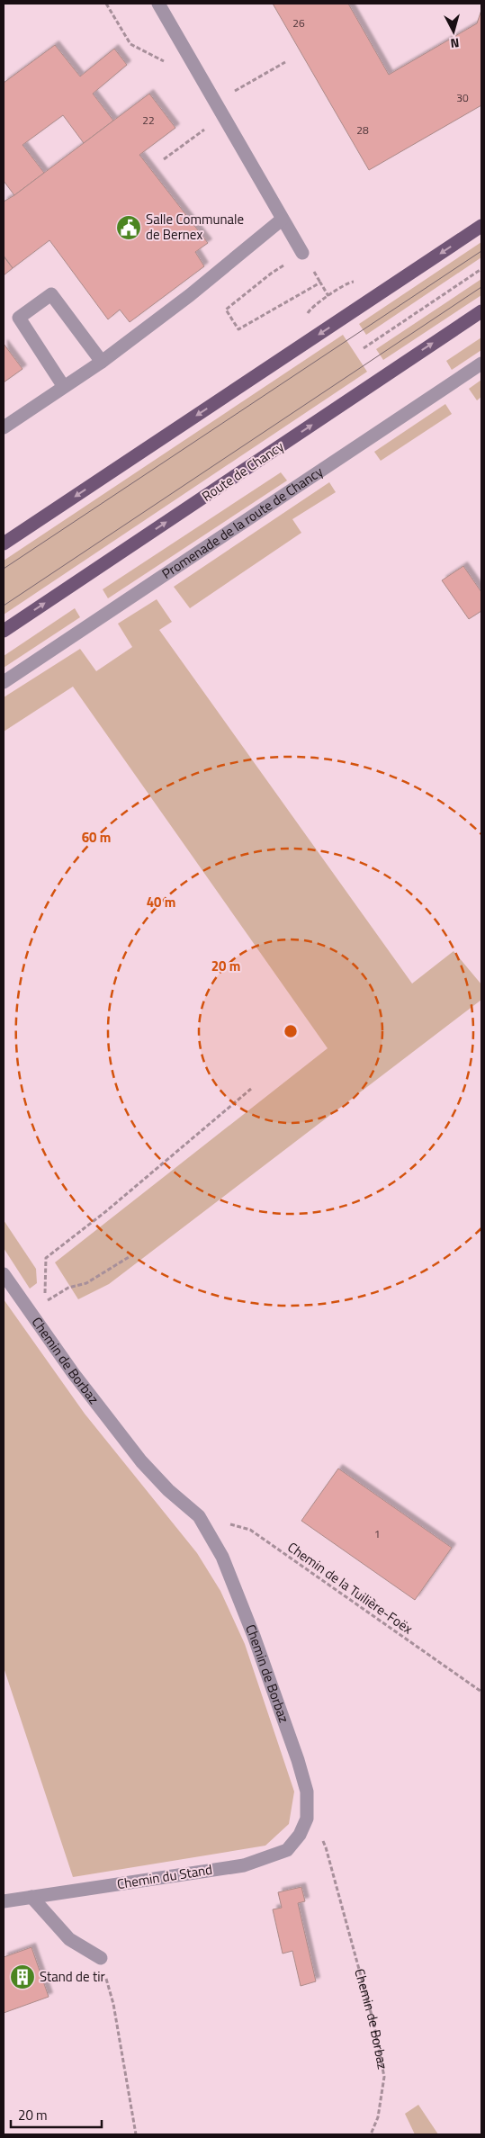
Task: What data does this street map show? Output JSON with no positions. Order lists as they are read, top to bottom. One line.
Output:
{"streets":{"main road":["Route de Chancy"],"street":["Promenade de la route de Chancy","Chemin de Borbaz","Chemin du Stand"],"path":["Chemin de la Tuilière-Foëx"]},"crossings":[["Chemin de Borbaz","Chemin de la Tuilière-Foëx"],["Chemin de Borbaz","Chemin du Stand"]],"places":{"public building":["Salle Communale de Bernex"],"building":["Stand de tir"]},"house_numbers":["26","30","22","28","1"],"scale_bar":"20 m","north":"bottom","rings":["60 m","40 m","20 m"]}
